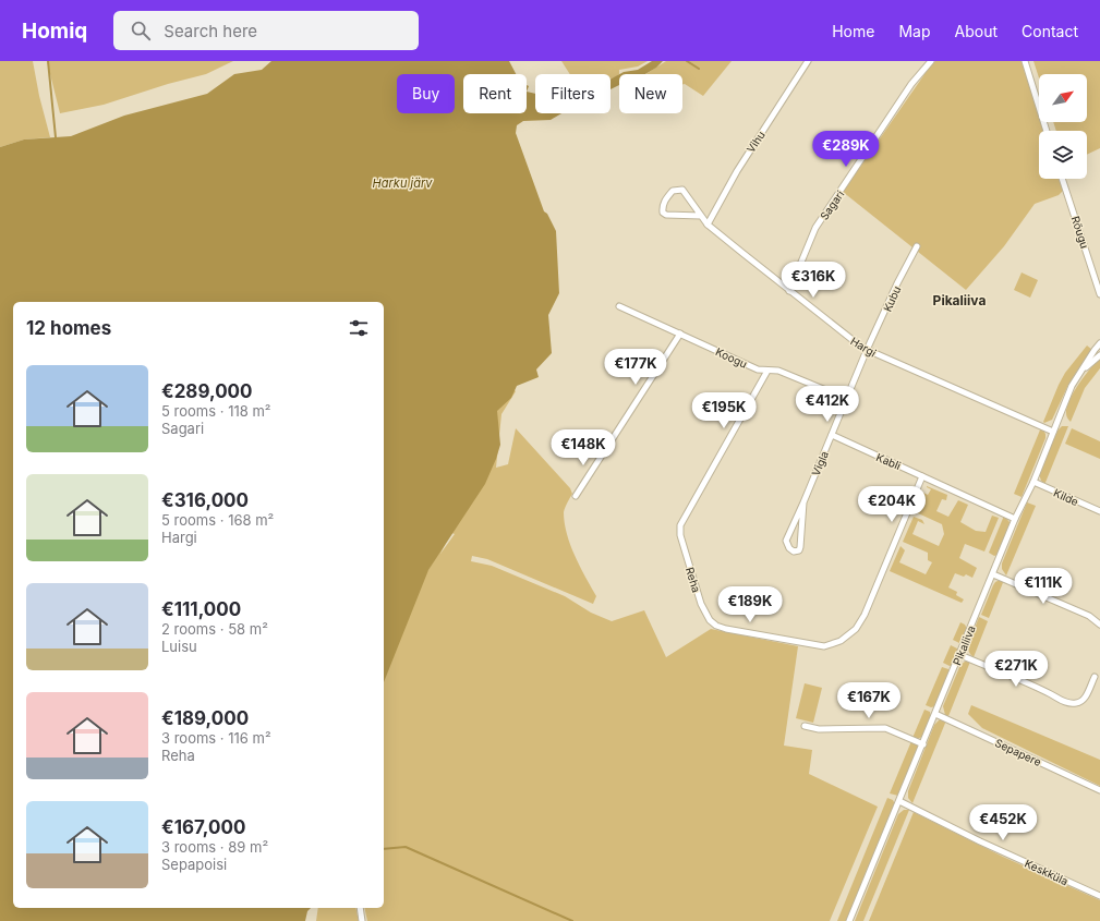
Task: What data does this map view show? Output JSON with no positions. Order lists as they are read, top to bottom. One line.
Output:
{"streets":{"street":["Vihu","Sagari","Rõugu","Kubu","Hargi","Koogu","Kabli","Vigla","Kilde","Reha","Pikaliiva","Sepapere","Keskküla"]},"crossings":[["Vihu","Hargi"],["Sagari","Hargi"],["Kubu","Hargi"],["Kubu","Vigla"],["Hargi","Vigla"],["Hargi","Pikaliiva"],["Koogu","Vigla"],["Koogu","Reha"],["Kabli","Vigla"],["Kabli","Reha"],["Kabli","Pikaliiva"],["Kilde","Pikaliiva"],["Pikaliiva","Sepapere"],["Pikaliiva","Keskküla"]],"districts":["Pikaliiva"],"water":["Harku järv"],"north":"top right","page":{"header":"Homiq","search":"Search here","nav":["Home","Map","About","Contact"],"chip":["Buy","Rent","Filters","New"],"price":["€289K","€316K","€177K","€412K","€195K","€148K","€204K","€111K","€189K","€271K","€167K","€452K"],"heading":"12 homes","list":[{"name":"€289,000","note":"5 rooms · 118 m² · Sagari"},{"name":"€316,000","note":"5 rooms · 168 m² · Hargi"},{"name":"€111,000","note":"2 rooms · 58 m² · Luisu"},{"name":"€189,000","note":"3 rooms · 116 m² · Reha"},{"name":"€167,000","note":"3 rooms · 89 m² · Sepapoisi"}]}}
